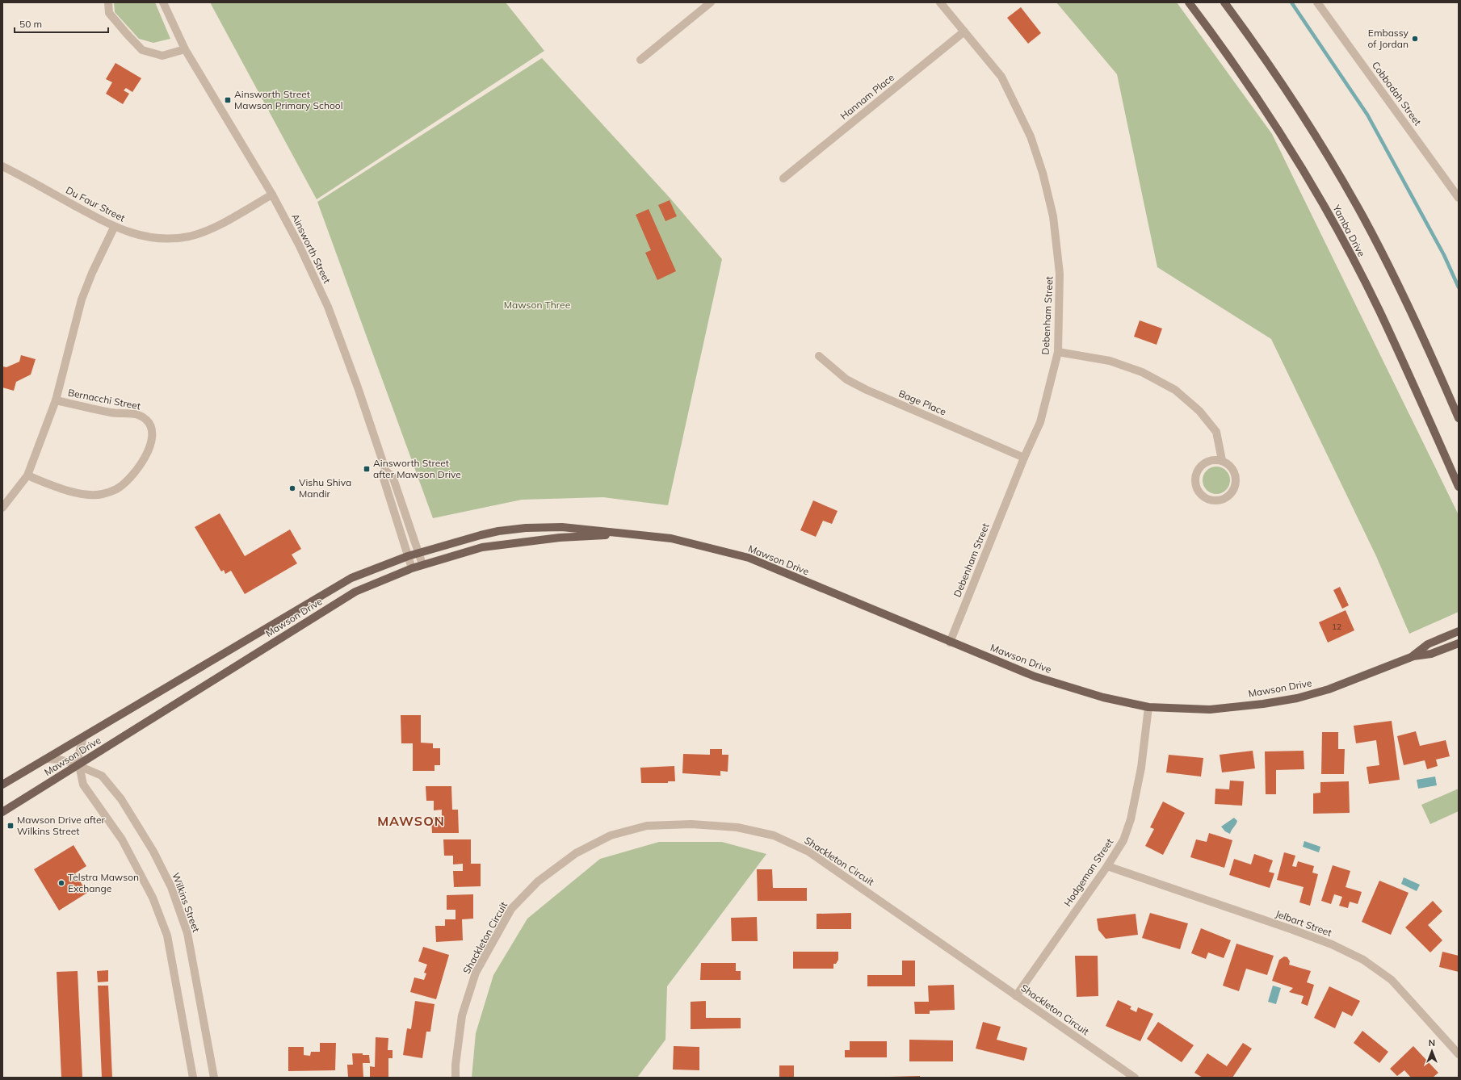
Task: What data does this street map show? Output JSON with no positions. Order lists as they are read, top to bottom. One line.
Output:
{"streets":{"main road":["Yamba Drive","Mawson Drive"],"street":["Cobbadah Street","Hannam Place","Du Faur Street","Ainsworth Street","Debenham Street","Bernacchi Street","Bage Place","Shackleton Circuit","Hodgeman Street","Wilkins Street","Jelbart Street"]},"crossings":[["Hannam Place","Debenham Street"],["Du Faur Street","Ainsworth Street"],["Du Faur Street","Bernacchi Street"],["Ainsworth Street","Mawson Drive"],["Debenham Street","Bage Place"],["Debenham Street","Mawson Drive"],["Mawson Drive","Hodgeman Street"],["Mawson Drive","Wilkins Street"],["Shackleton Circuit","Hodgeman Street"],["Hodgeman Street","Jelbart Street"]],"districts":["MAWSON"],"parks":["Mawson Three"],"places":{"other":["Embassy of Jordan","Vishu Shiva Mandir","Telstra Mawson Exchange"],"transit":["Ainsworth Street Mawson Primary School","Ainsworth Street after Mawson Drive","Mawson Drive after Wilkins Street"]},"house_numbers":["12"],"scale_bar":"50 m","north":"top"}
